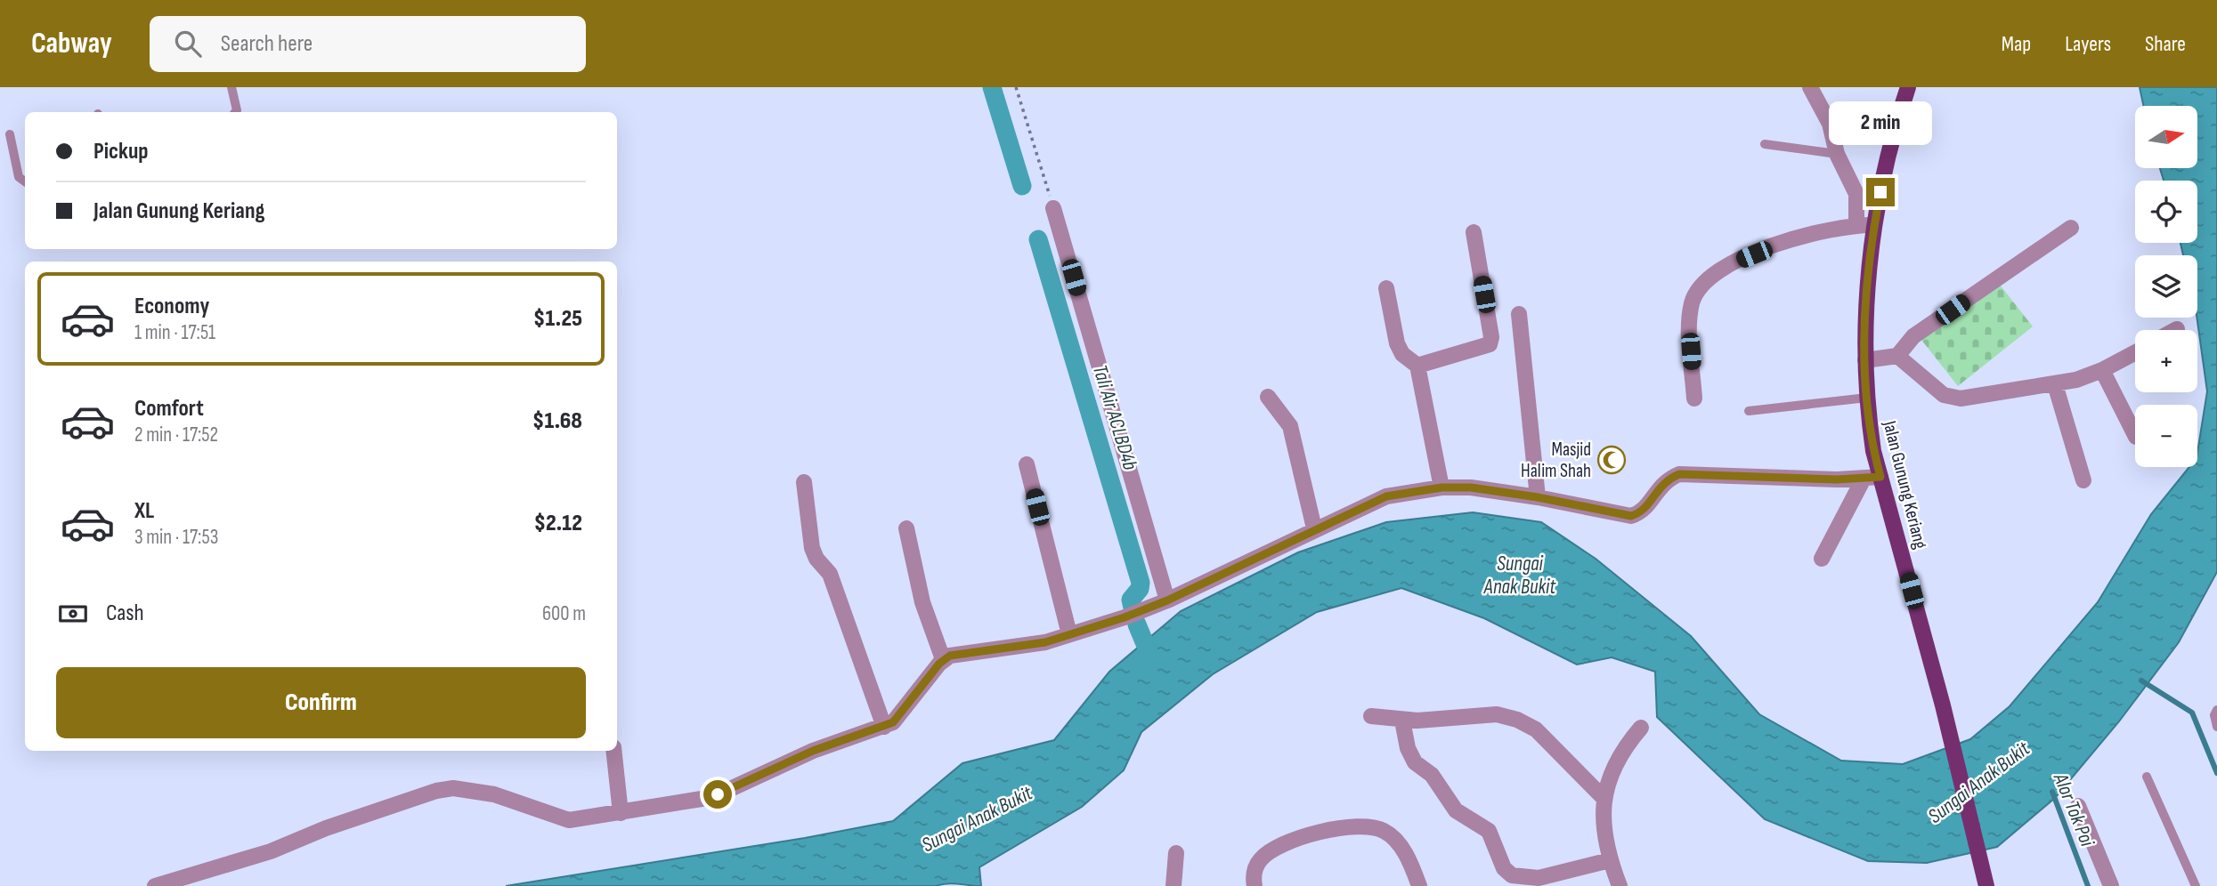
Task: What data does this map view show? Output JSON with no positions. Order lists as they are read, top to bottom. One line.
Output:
{"streets":{"main road":["Jalan Gunung Keriang"]},"water":["Tali Air ACLBD4b","Sungai Anak Bukit","Alor Tok Poi"],"places":{"mosque":["Masjid Halim Shah"]},"north":"right","page":{"header":"Cabway","search":"Search here","nav":["Map","Layers","Share"],"bubble":"2 min","map_buttons":["+","−"],"banner":["Pickup","Jalan Gunung Keriang"],"list":[{"name":"Economy","note":"1 min · 17:51","value":"$1.25"},{"name":"Comfort","note":"2 min · 17:52","value":"$1.68"},{"name":"XL","note":"3 min · 17:53","value":"$2.12"}],"pay":["Cash","600 m"],"buttons":"Confirm"}}
